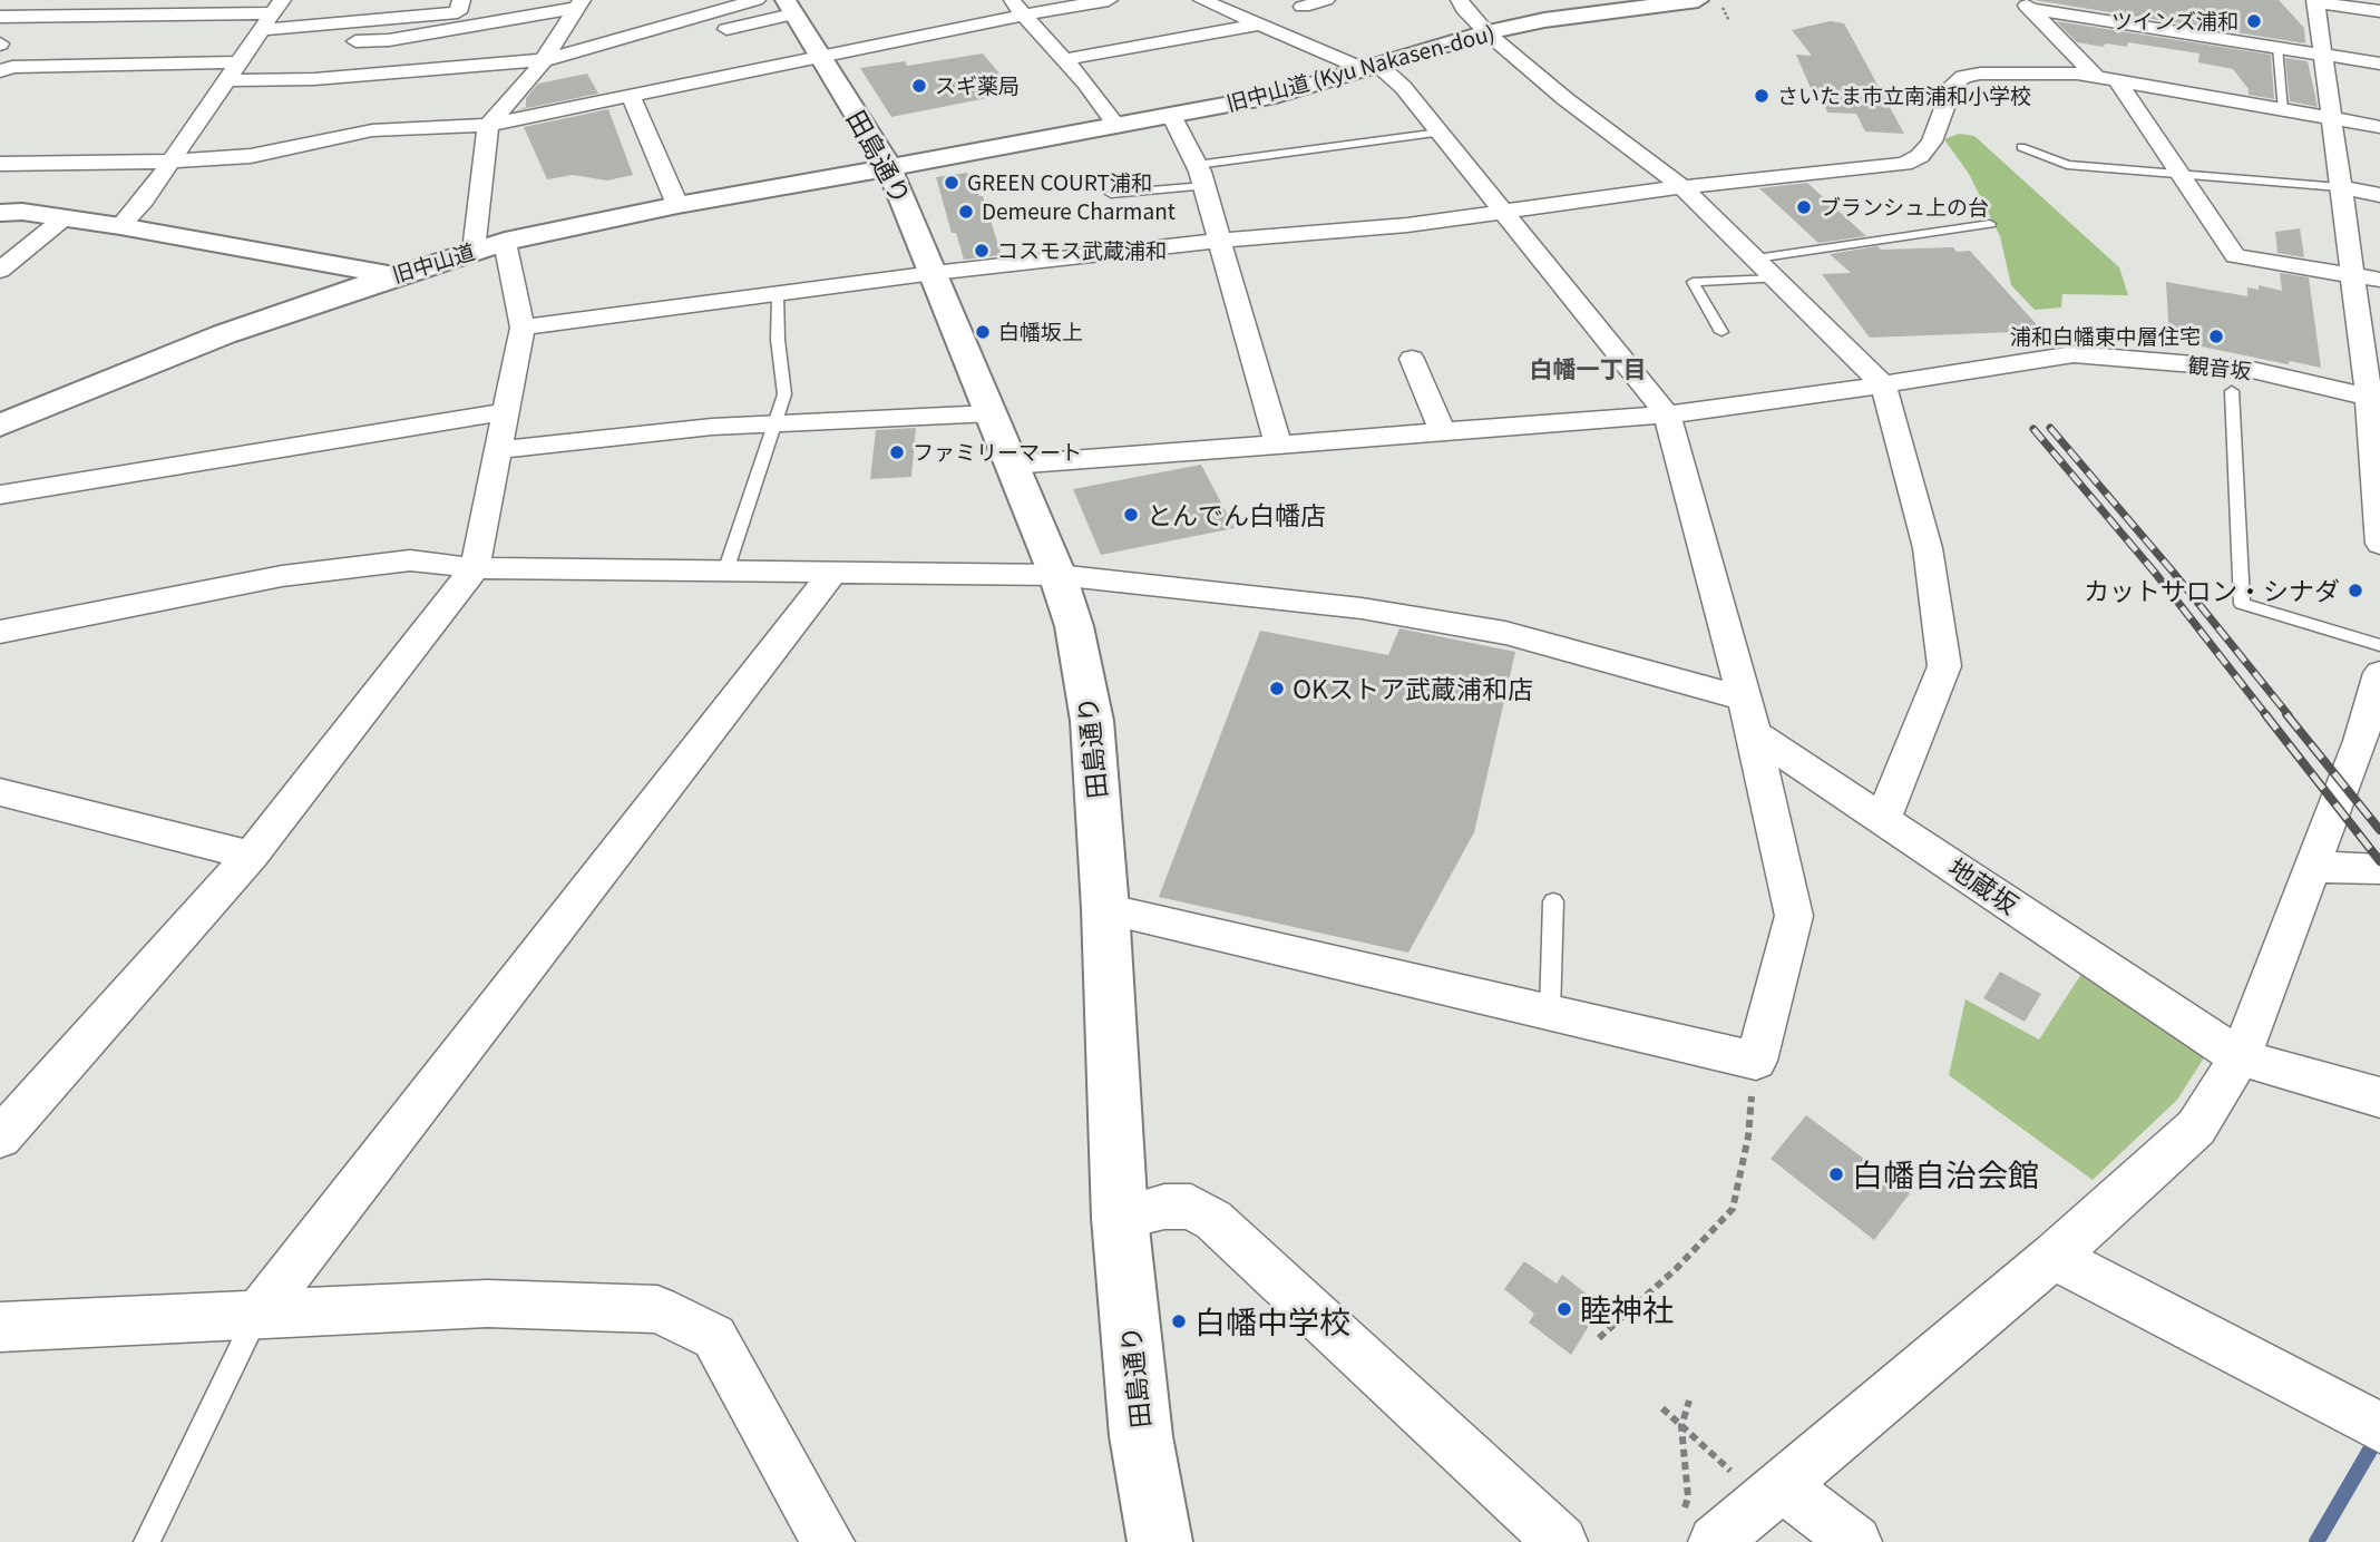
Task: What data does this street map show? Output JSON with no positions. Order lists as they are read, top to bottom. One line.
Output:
{"streets":{"main road":["旧中山道 (Kyu Nakasen-dou)","田島通り","旧中山道"],"street":["観音坂","地蔵坂"]},"crossings":[["旧中山道 (Kyu Nakasen-dou)","田島通り"],["旧中山道 (Kyu Nakasen-dou)","旧中山道"],["田島通り","旧中山道"],["田島通り","観音坂"],["田島通り","地蔵坂"]],"districts":["白幡一丁目"],"places":["ツインズ浦和","スギ薬局","さいたま市立南浦和小学校","GREEN COURT浦和","ブランシュ上の台","Demeure Charmant","コスモス武蔵浦和","白幡坂上","浦和白幡東中層住宅","ファミリーマート","とんでん白幡店","カットサロン・シナダ","OKストア武蔵浦和店","白幡自治会館","睦神社","白幡中学校"]}
